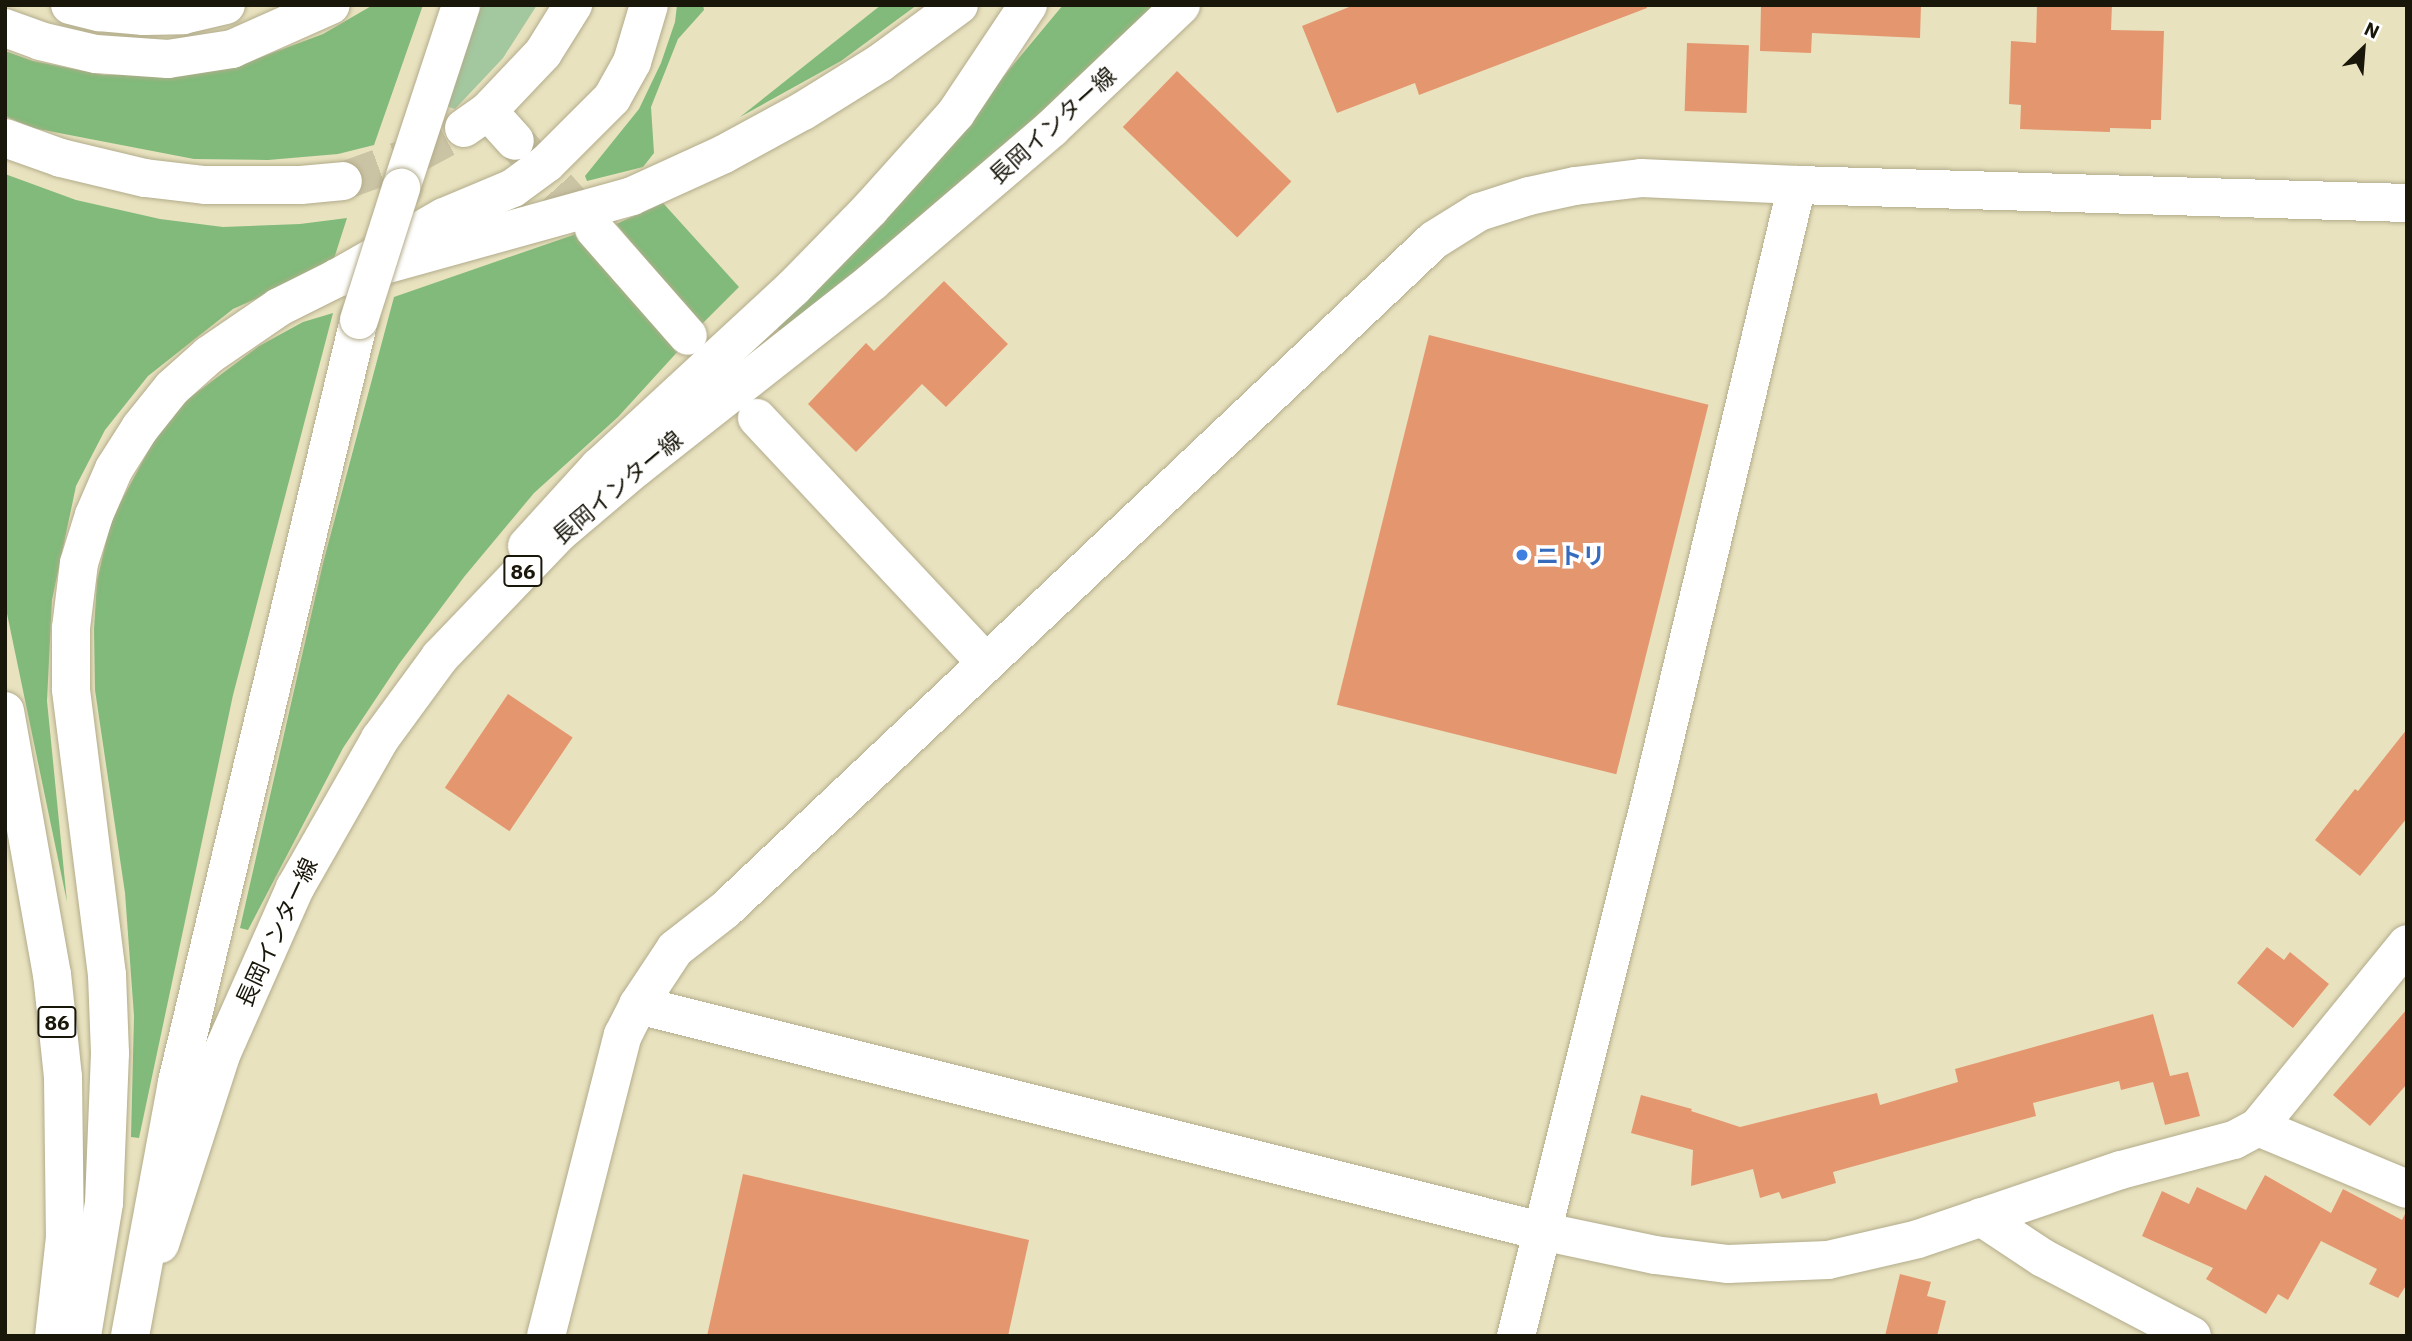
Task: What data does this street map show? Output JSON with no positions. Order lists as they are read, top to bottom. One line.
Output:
{"streets":{"main road":["長岡インター線","86"]},"places":["ニトリ"],"north":"top right"}
